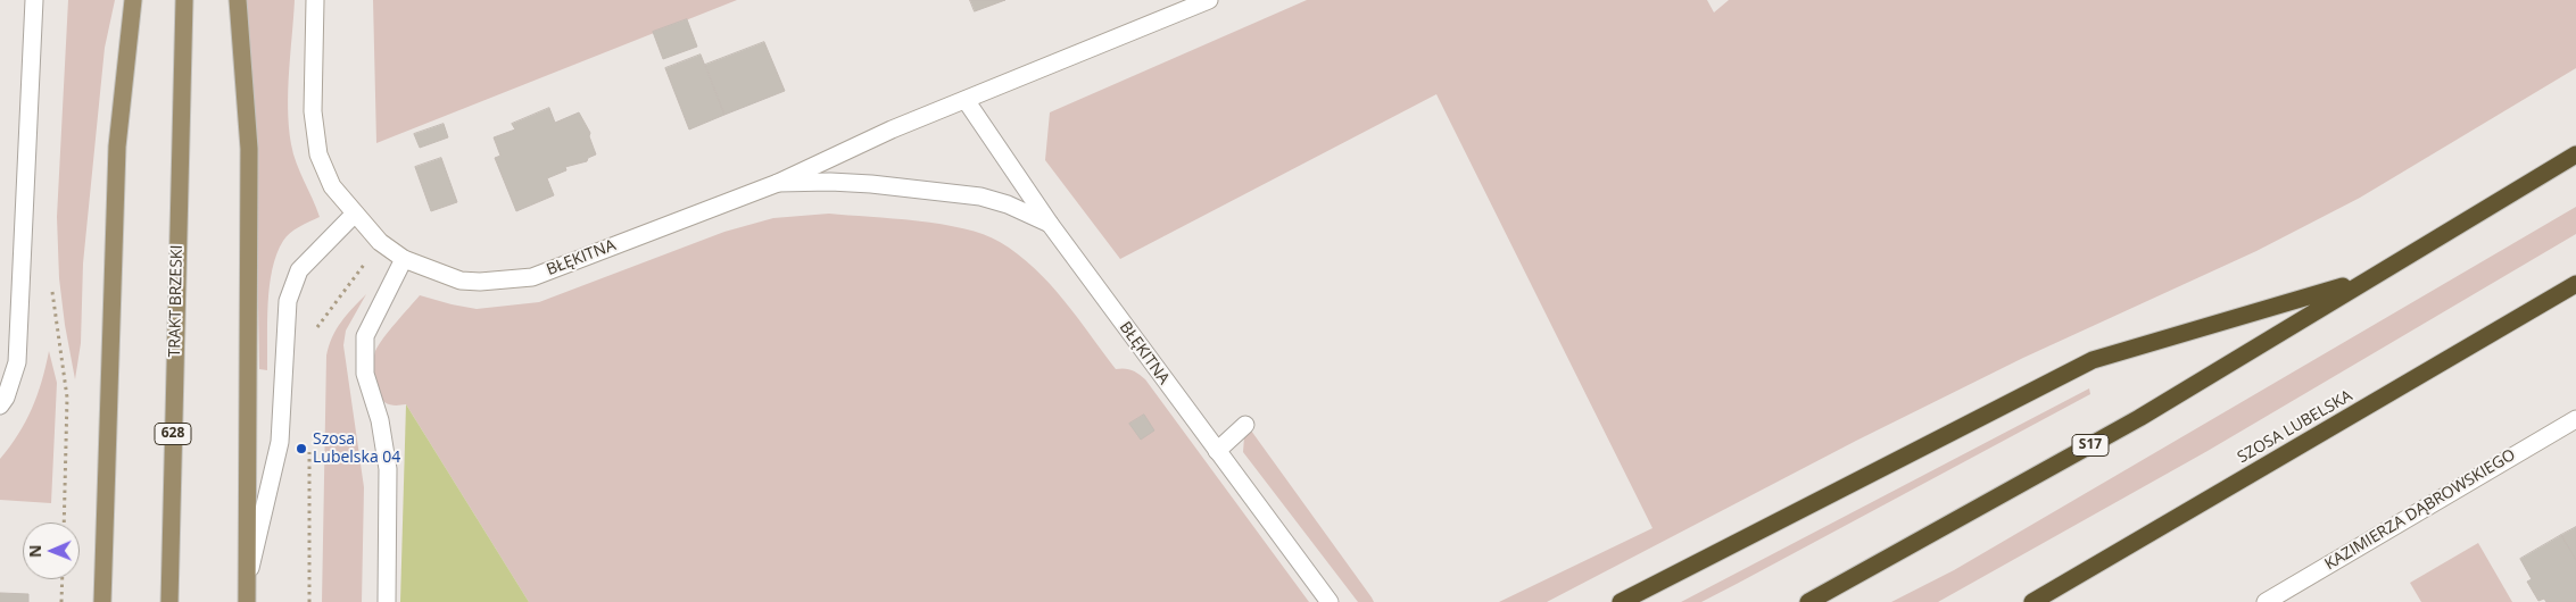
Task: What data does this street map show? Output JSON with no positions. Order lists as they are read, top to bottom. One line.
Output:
{"streets":{"highway":["SZOSA LUBELSKA","S17"],"main road":["TRAKT BRZESKI","628"],"street":["BŁĘKITNA","KAZIMIERZA DĄBROWSKIEGO"]},"places":["Szosa Lubelska 04"],"north":"left"}
